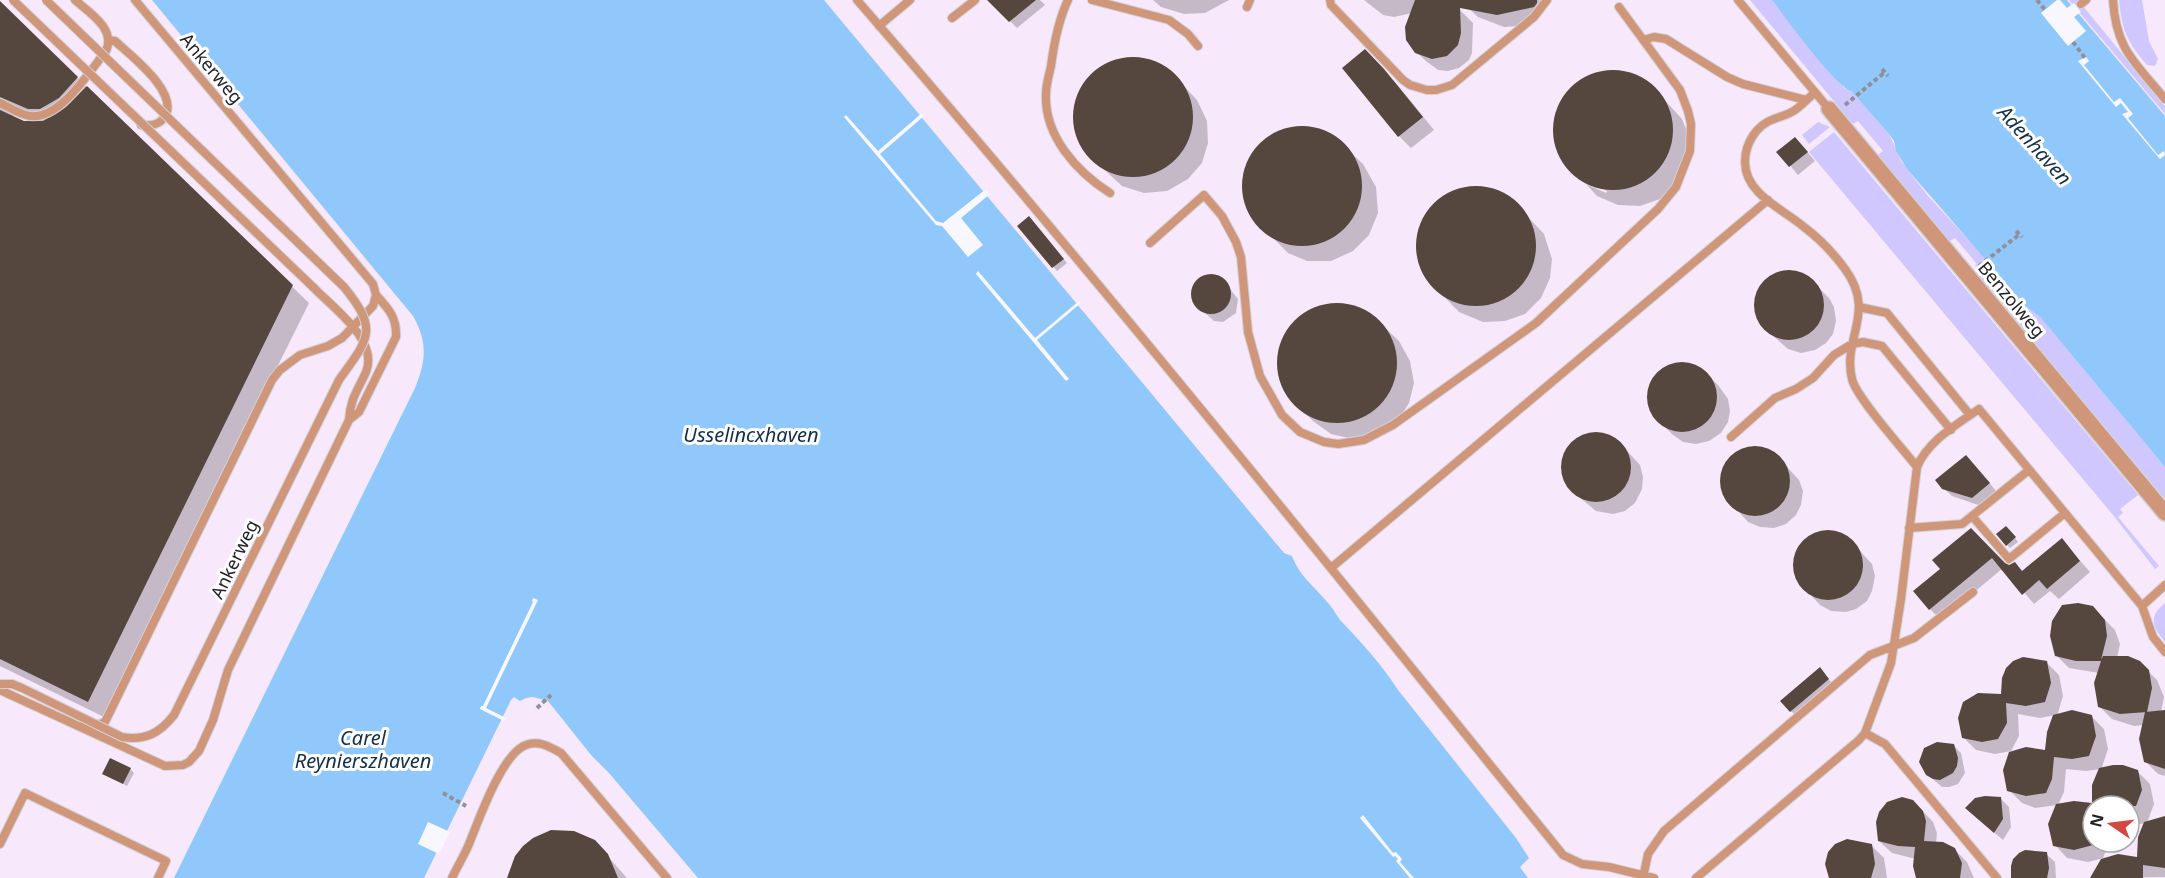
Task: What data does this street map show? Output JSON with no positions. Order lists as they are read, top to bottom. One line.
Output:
{"streets":{"street":["Benzolweg"],"lane":["Ankerweg"]},"water":["Adenhaven","Usselincxhaven","Carel Reynierszhaven"],"north":"left"}
